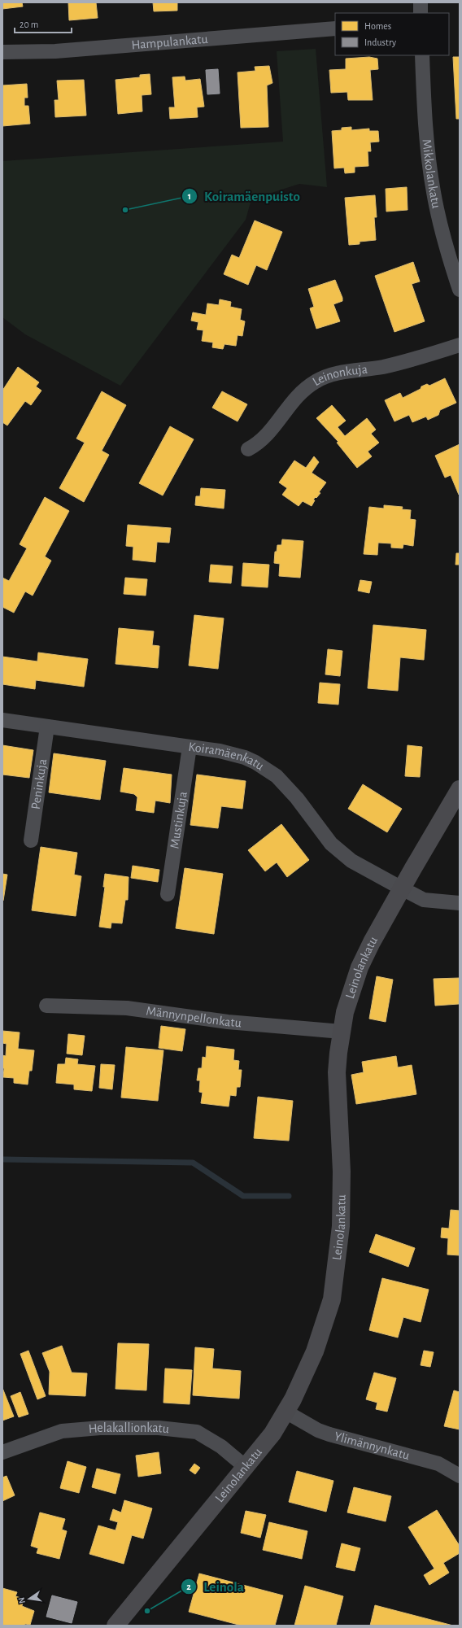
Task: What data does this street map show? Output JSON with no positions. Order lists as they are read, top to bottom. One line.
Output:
{"streets":{"street":["Hampulankatu","Mikkolankatu","Leinonkuja","Koiramäenkatu","Peninkuja","Mustinkuja","Leinolankatu","Männynpellonkatu","Helakallionkatu","Ylimännynkatu"]},"crossings":[["Koiramäenkatu","Peninkuja"],["Koiramäenkatu","Mustinkuja"],["Koiramäenkatu","Leinolankatu"],["Leinolankatu","Männynpellonkatu"],["Leinolankatu","Helakallionkatu"],["Leinolankatu","Ylimännynkatu"]],"places":["Koiramäenpuisto","Leinola"],"legend":["Homes","Industry"],"scale_bar":"20 m","north":"left"}
